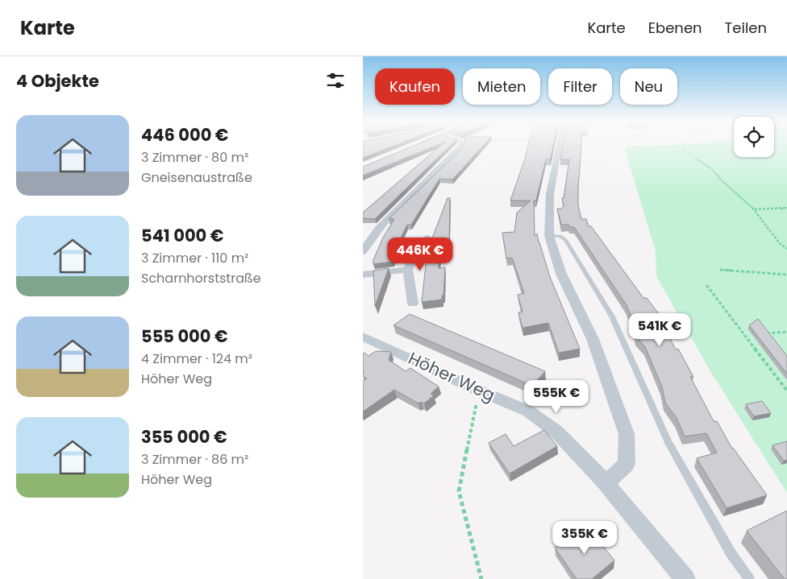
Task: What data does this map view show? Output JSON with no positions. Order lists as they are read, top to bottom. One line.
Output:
{"streets":{"street":["Höher Weg"]},"page":{"header":"Karte","nav":["Karte","Ebenen","Teilen"],"heading":"4 Objekte","chip":["Kaufen","Mieten","Filter","Neu"],"list":[{"name":"446 000 €","note":"3 Zimmer · 80 m² · Gneisenaustraße"},{"name":"541 000 €","note":"3 Zimmer · 110 m² · Scharnhorststraße"},{"name":"555 000 €","note":"4 Zimmer · 124 m² · Höher Weg"},{"name":"355 000 €","note":"3 Zimmer · 86 m² · Höher Weg"}],"price":["446K €","541K €","555K €","355K €"]}}
